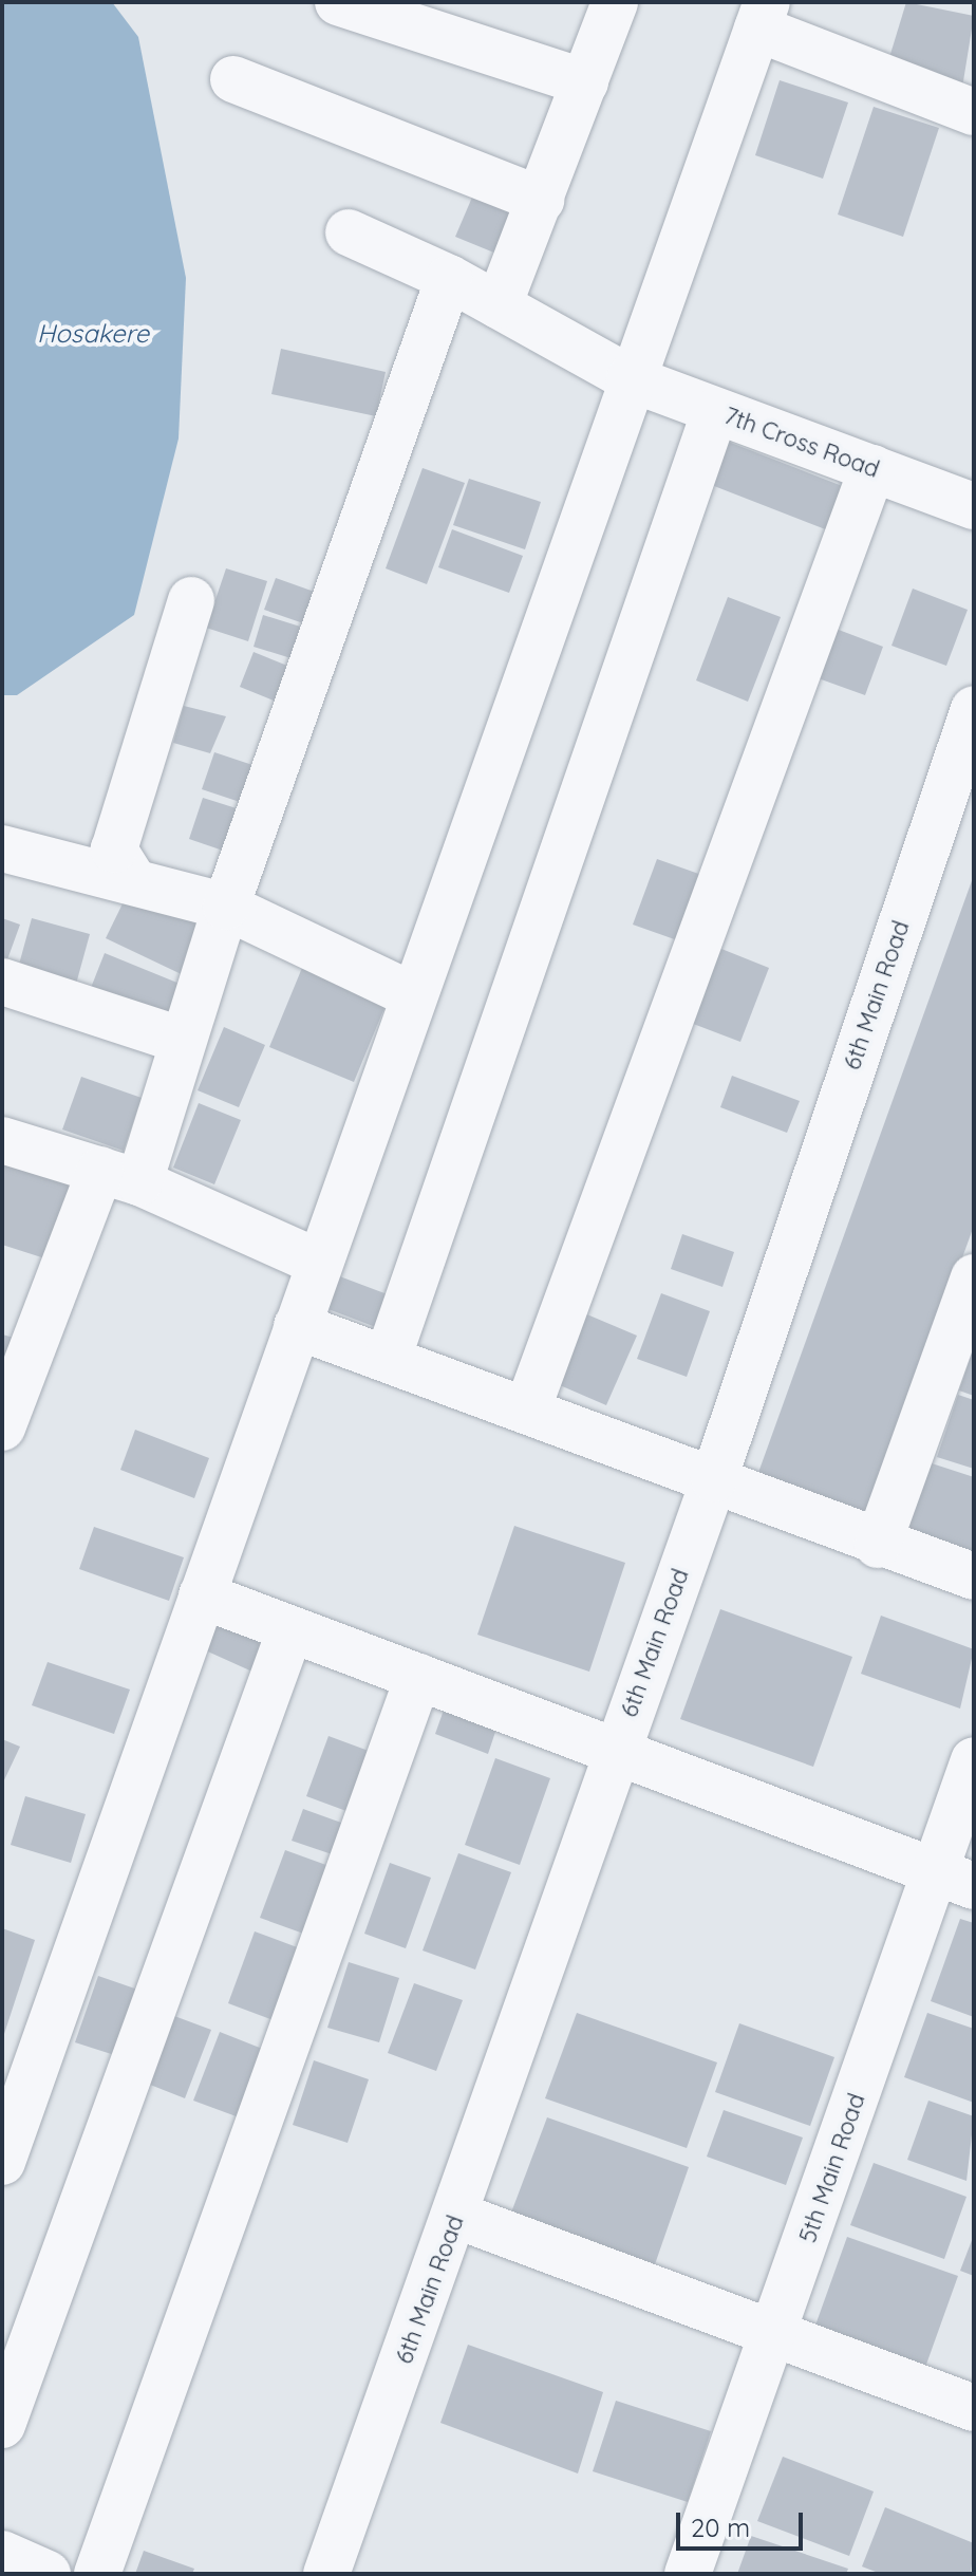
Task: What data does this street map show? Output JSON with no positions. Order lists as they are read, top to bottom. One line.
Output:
{"streets":{"street":["7th Cross Road","6th Main Road","5th Main Road"]},"water":["Hosakere"],"scale_bar":"20 m"}
